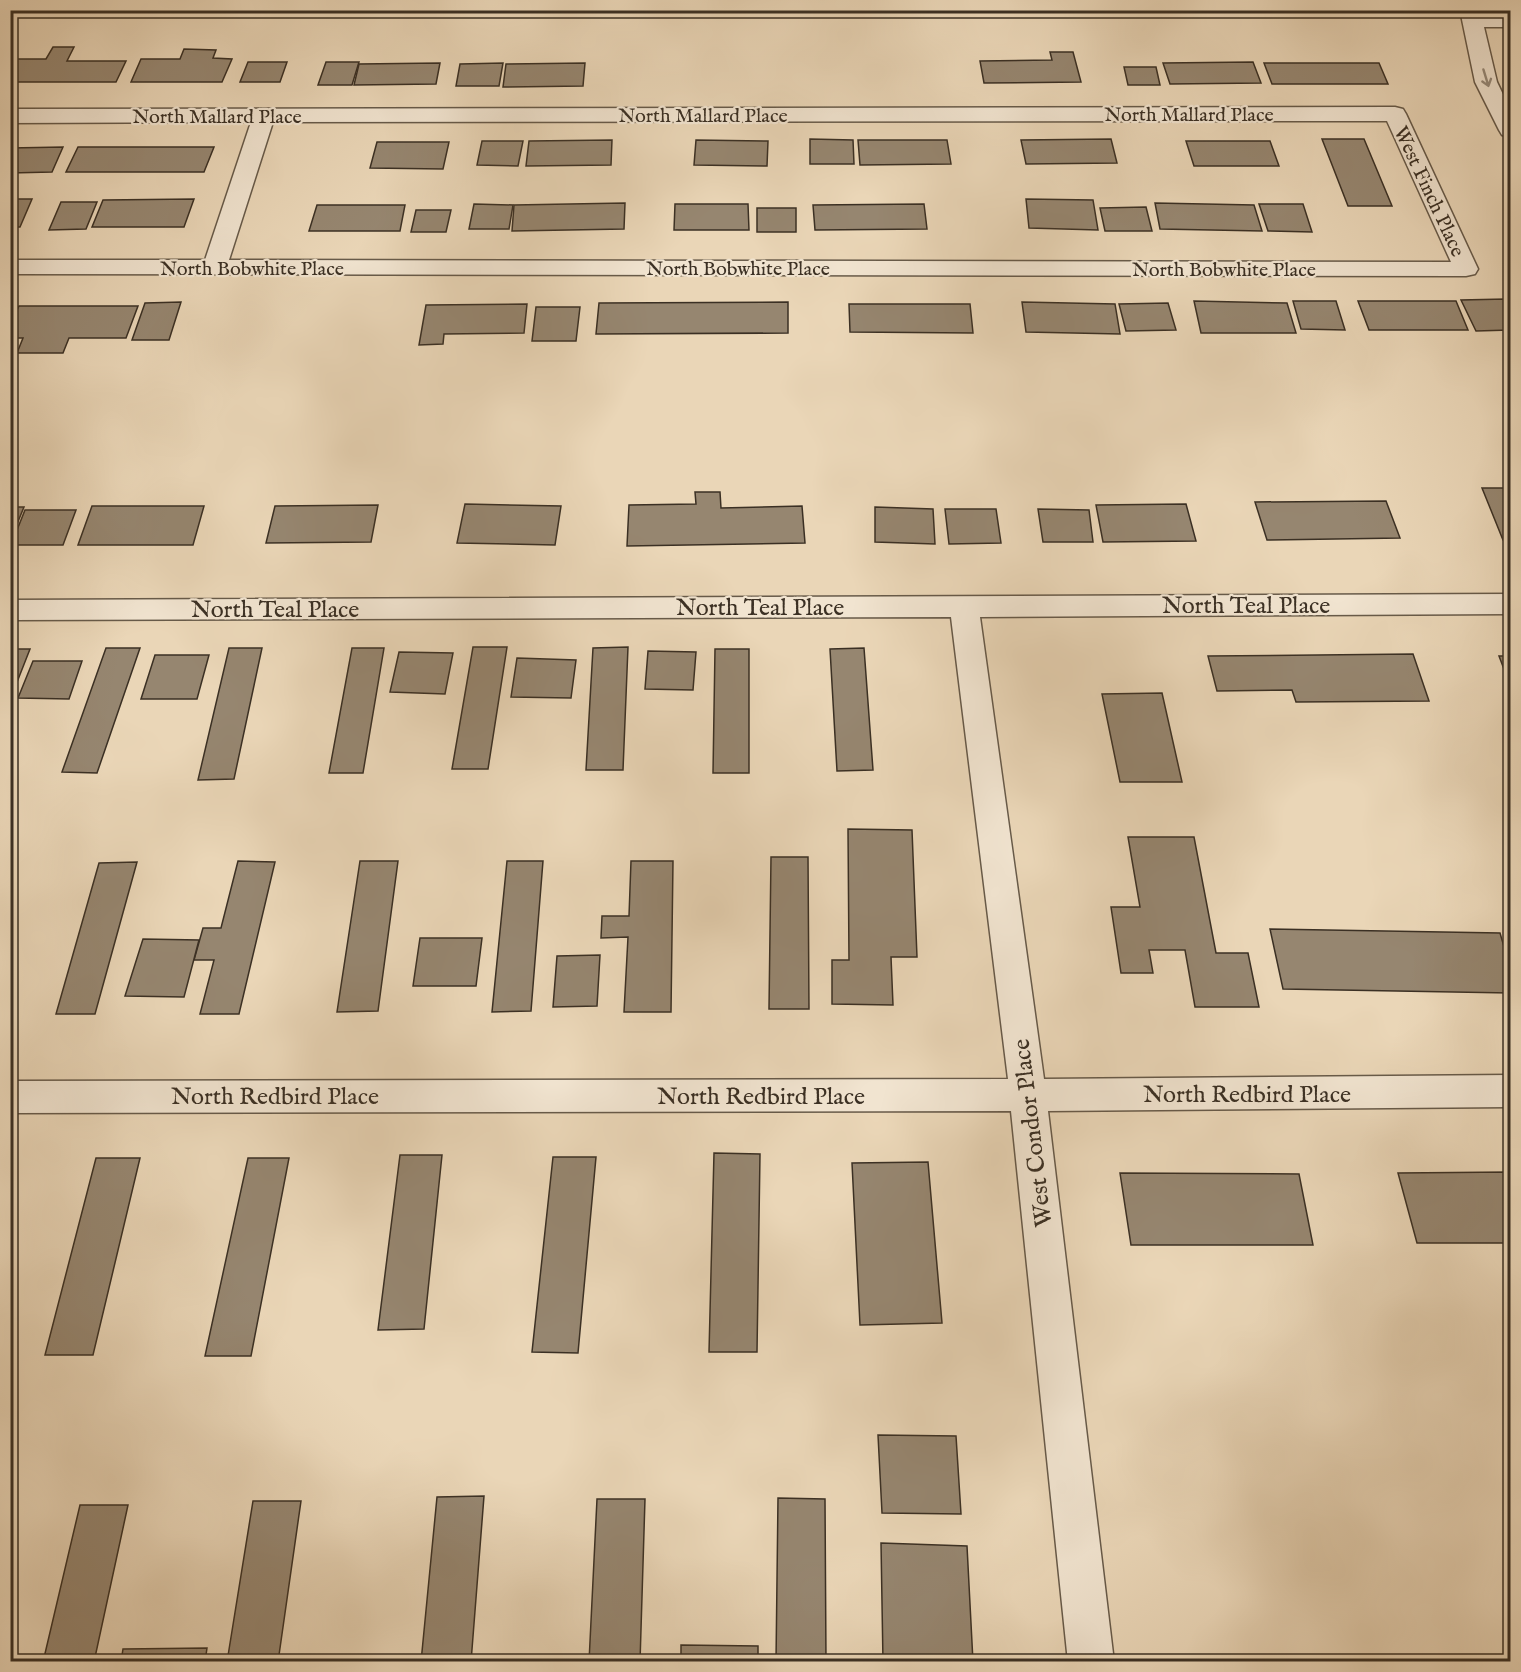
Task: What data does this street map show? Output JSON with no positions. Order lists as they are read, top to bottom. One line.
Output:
{"streets":{"street":["North Mallard Place","West Finch Place","North Bobwhite Place","North Teal Place","North Redbird Place","West Condor Place"]},"crossings":[["North Mallard Place","West Finch Place"],["West Finch Place","North Bobwhite Place"],["North Teal Place","West Condor Place"],["North Redbird Place","West Condor Place"]]}
